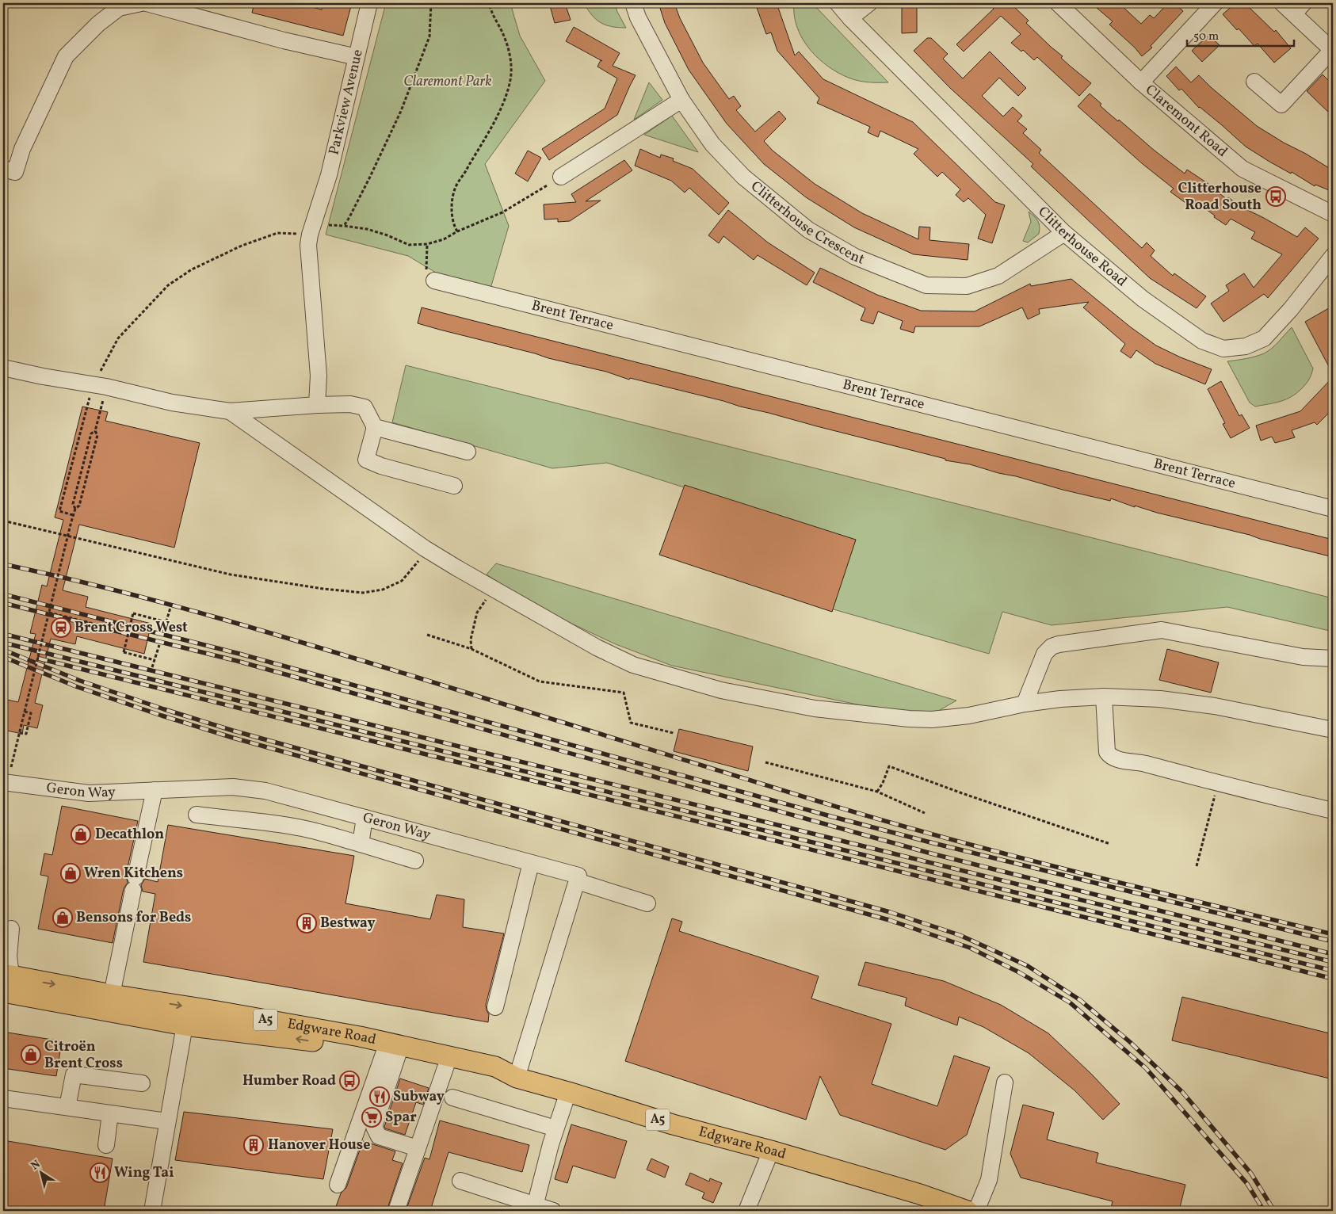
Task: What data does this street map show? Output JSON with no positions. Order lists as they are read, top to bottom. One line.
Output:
{"streets":{"main road":["A5","Edgware Road"],"street":["Parkview Avenue","Claremont Road","Clitterhouse Crescent","Clitterhouse Road","Brent Terrace","Geron Way"]},"crossings":[["Clitterhouse Crescent","Clitterhouse Road"]],"parks":["Claremont Park"],"places":{"bus stop":["Clitterhouse Road South","Humber Road"],"station":["Brent Cross West"],"shop":["Decathlon","Wren Kitchens","Bensons for Beds","Citroën Brent Cross"],"building":["Bestway","Hanover House"],"restaurant":["Subway","Wing Tai"],"supermarket":["Spar"]},"scale_bar":"50 m","north":"top left"}
